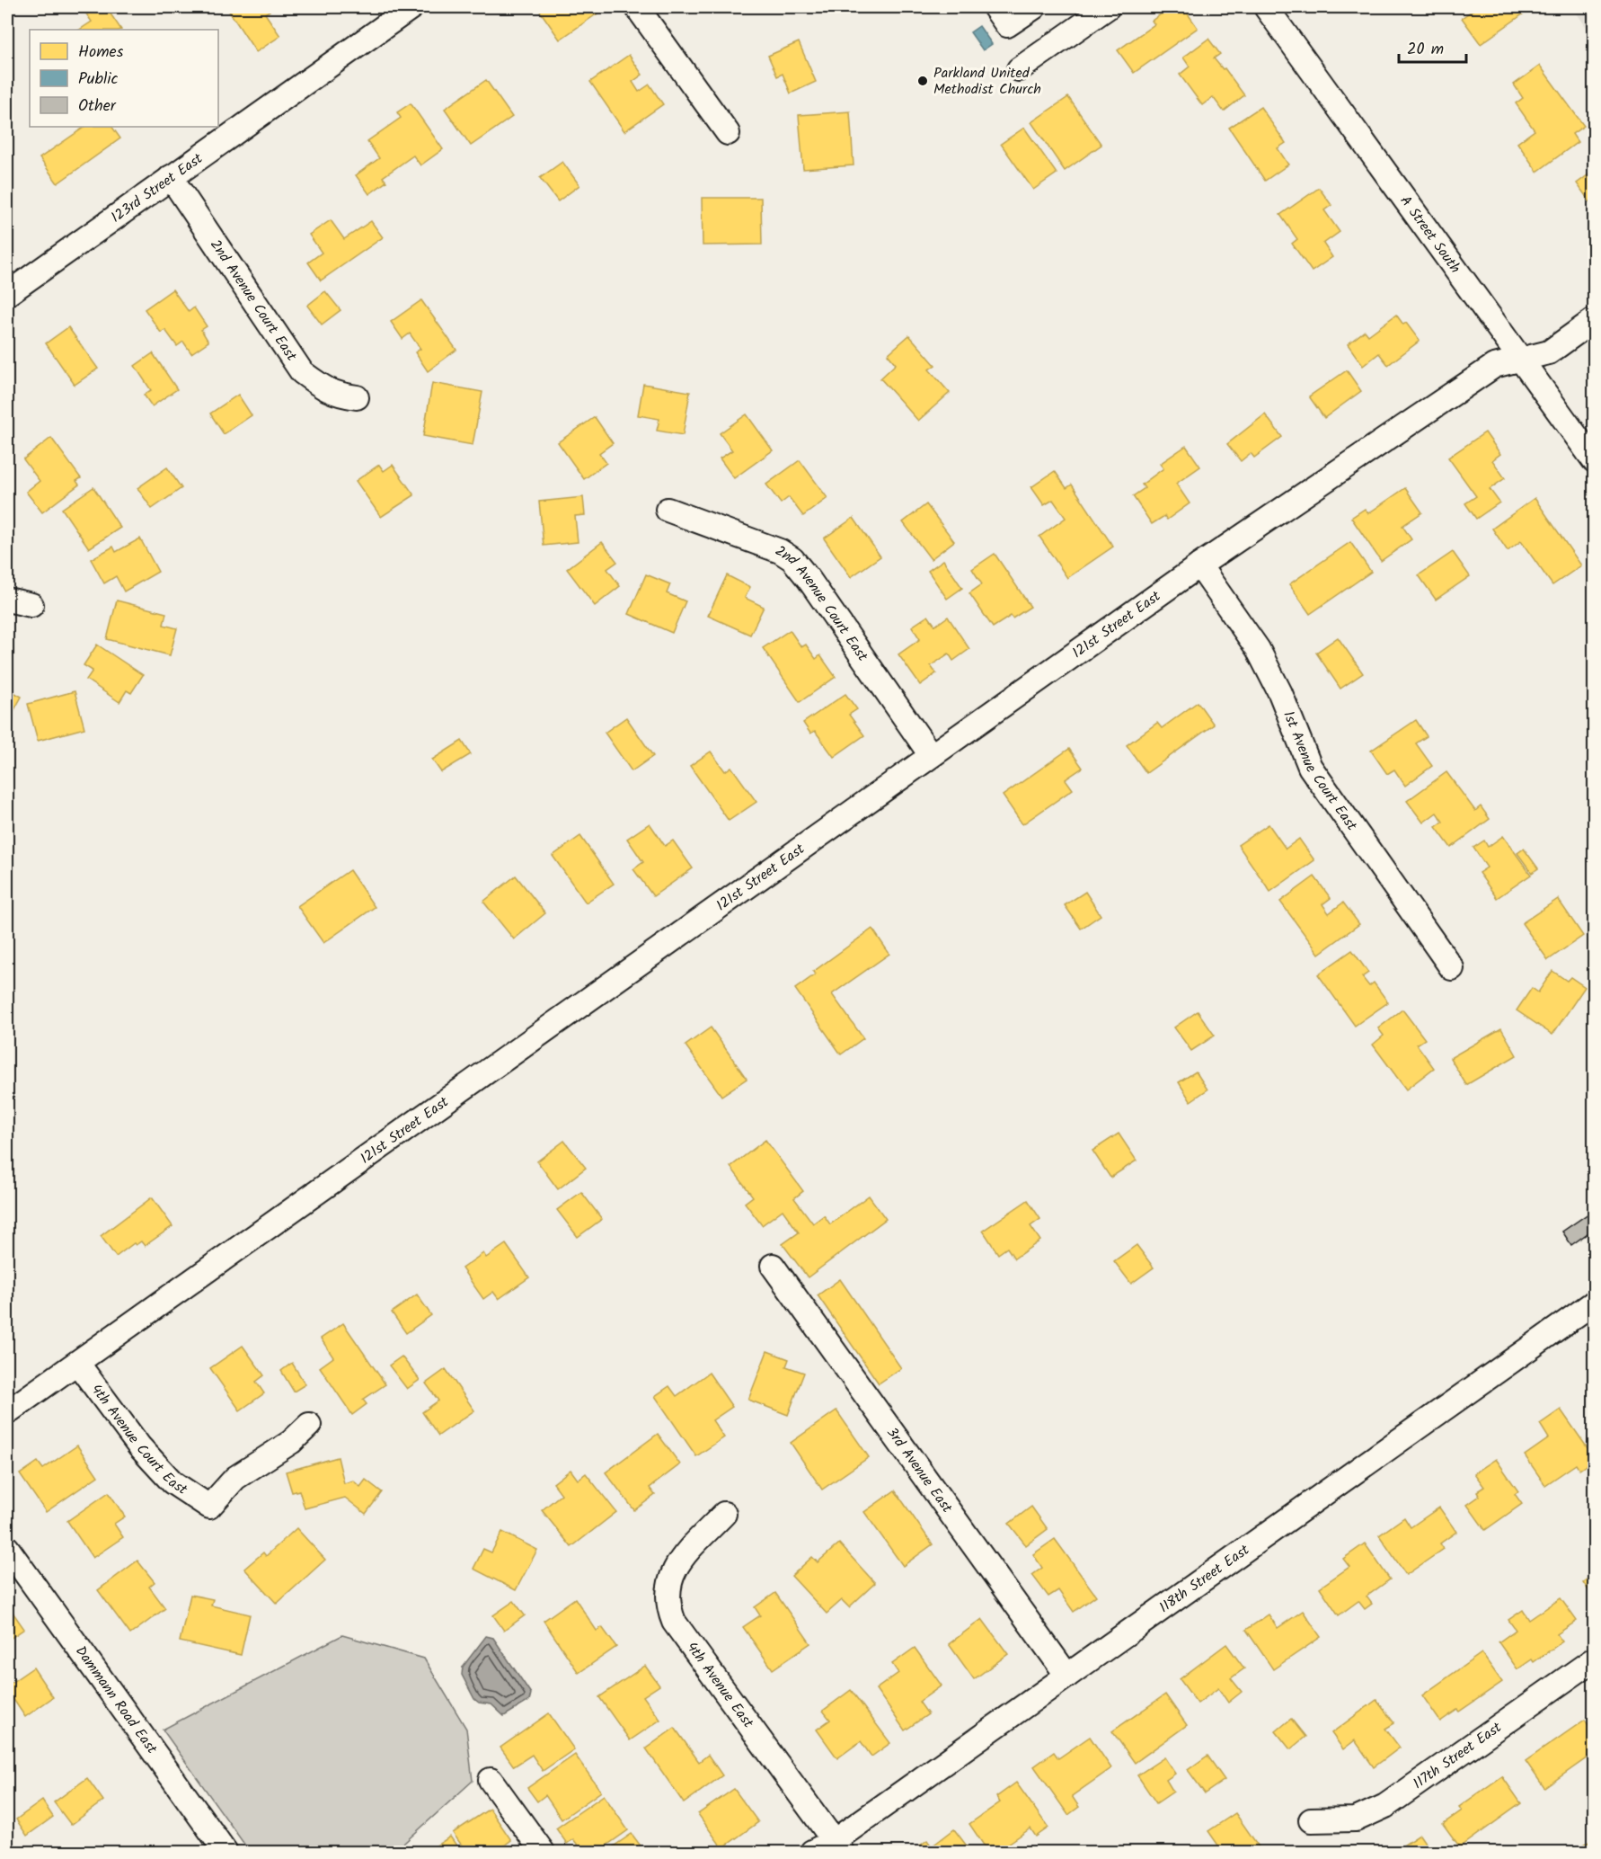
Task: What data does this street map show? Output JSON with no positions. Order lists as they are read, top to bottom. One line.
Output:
{"streets":{"street":["123rd Street East","A Street South","2nd Avenue Court East","121st Street East","1st Avenue Court East","4th Avenue Court East","3rd Avenue East","118th Street East","4th Avenue East","Dammann Road East","117th Street East"]},"crossings":[["123rd Street East","2nd Avenue Court East"],["A Street South","121st Street East"],["2nd Avenue Court East","121st Street East"],["121st Street East","1st Avenue Court East"],["121st Street East","4th Avenue Court East"],["3rd Avenue East","118th Street East"],["118th Street East","4th Avenue East"]],"places":["Parkland United Methodist Church"],"legend":["Homes","Public","Other"],"scale_bar":"20 m"}
